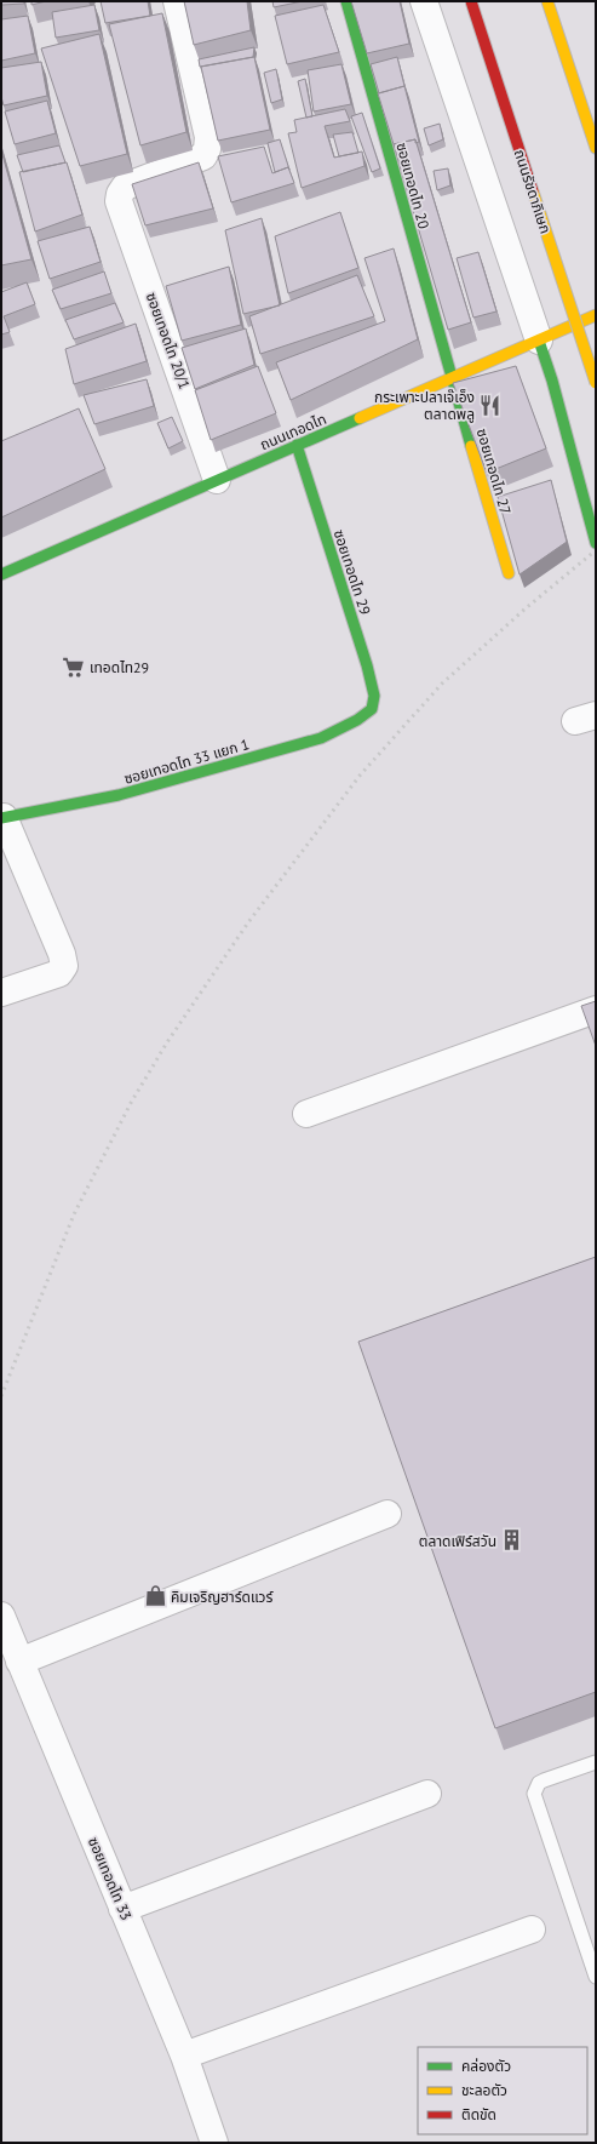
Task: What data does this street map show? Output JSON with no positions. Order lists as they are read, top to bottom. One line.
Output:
{"streets":{"main road":["ซอยเทอดไท 20","ถนนรัชดาภิเษก","ถนนเทอดไท","ซอยเทอดไท 27","ซอยเทอดไท 29","ซอยเทอดไท 33 แยก 1"],"street":["ซอยเทอดไท 20/1","ซอยเทอดไท 33"]},"crossings":[["ซอยเทอดไท 20","ถนนเทอดไท"],["ซอยเทอดไท 20","ซอยเทอดไท 27"],["ซอยเทอดไท 20/1","ถนนเทอดไท"],["ถนนเทอดไท","ซอยเทอดไท 27"],["ถนนเทอดไท","ซอยเทอดไท 29"],["ซอยเทอดไท 29","ซอยเทอดไท 33 แยก 1"]],"places":{"restaurant":["กระเพาะปลาเจ๊เอ็ง ตลาดพลู"],"supermarket":["เทอดไท29"],"building":["ตลาดเฟิร์สวัน"],"shop":["คิมเจริญฮาร์ดแวร์"]},"legend":["คล่องตัว","ชะลอตัว","ติดขัด"]}
